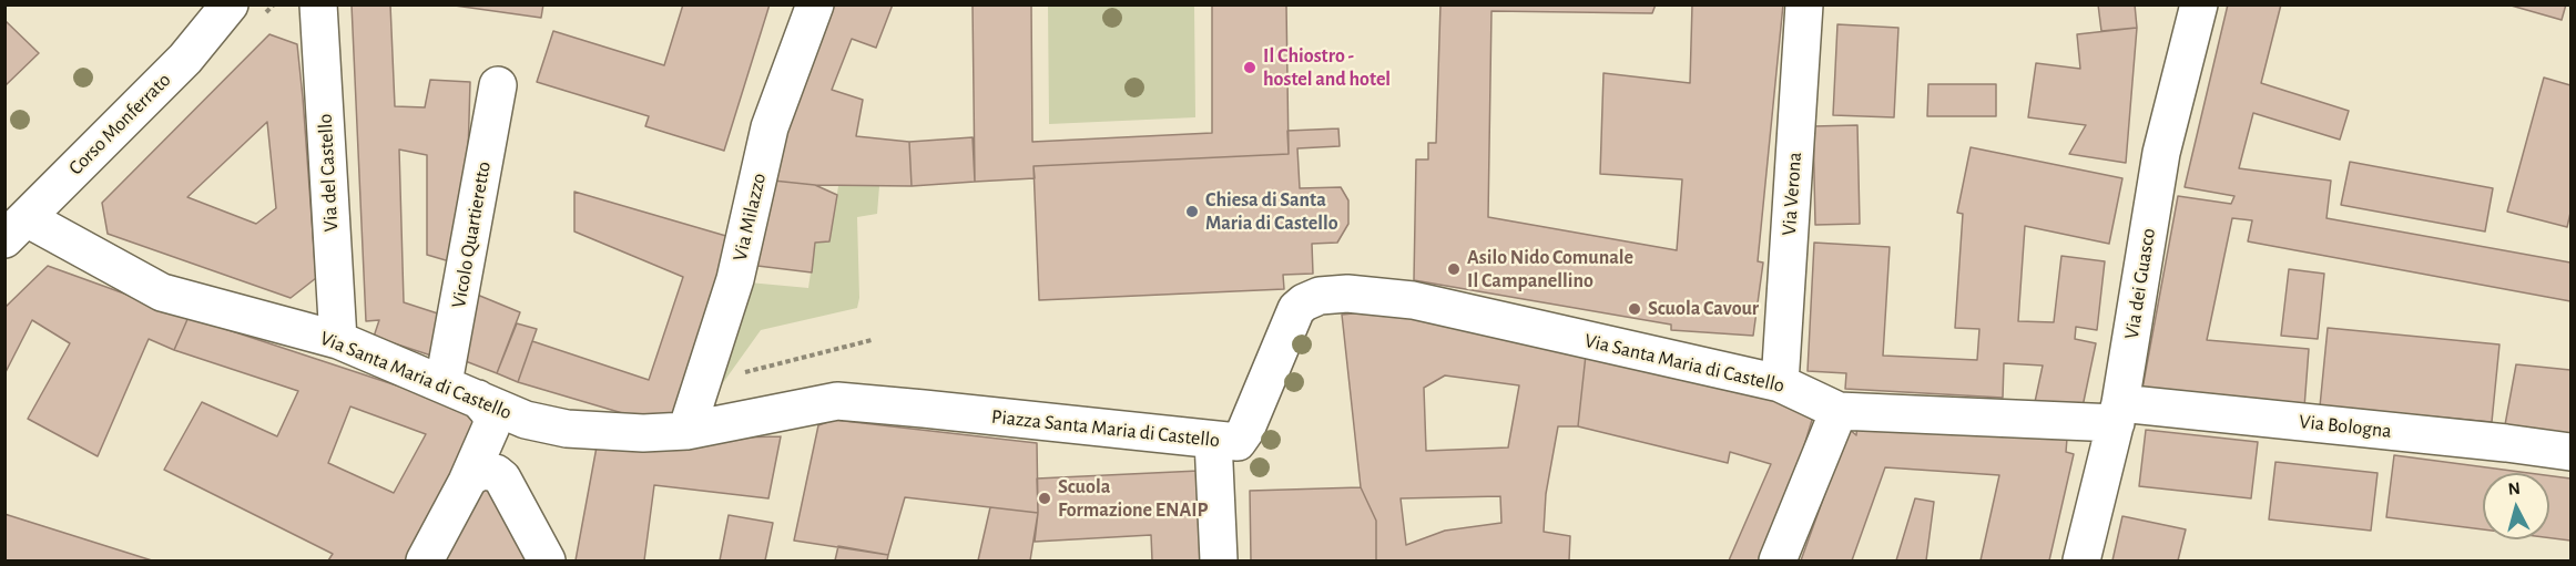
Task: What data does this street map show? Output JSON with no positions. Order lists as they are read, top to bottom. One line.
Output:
{"streets":{"street":["Corso Monferrato","Via del Castello","Via Verona","Via Milazzo","Vicolo Quartieretto","Via dei Guasco","Via Santa Maria di Castello","Via Bologna","Piazza Santa Maria di Castello"]},"crossings":[["Corso Monferrato","Via Santa Maria di Castello"],["Via del Castello","Via Santa Maria di Castello"],["Via Verona","Via Santa Maria di Castello"],["Via Milazzo","Via Santa Maria di Castello"],["Vicolo Quartieretto","Via Santa Maria di Castello"],["Via dei Guasco","Via Santa Maria di Castello"],["Via dei Guasco","Via Bologna"],["Via Santa Maria di Castello","Via Bologna"],["Via Santa Maria di Castello","Piazza Santa Maria di Castello"]],"places":["Il Chiostro - hostel and hotel","Chiesa di Santa Maria di Castello","Asilo Nido Comunale Il Campanellino","Scuola Cavour","Scuola Formazione ENAIP"],"north":"top"}
